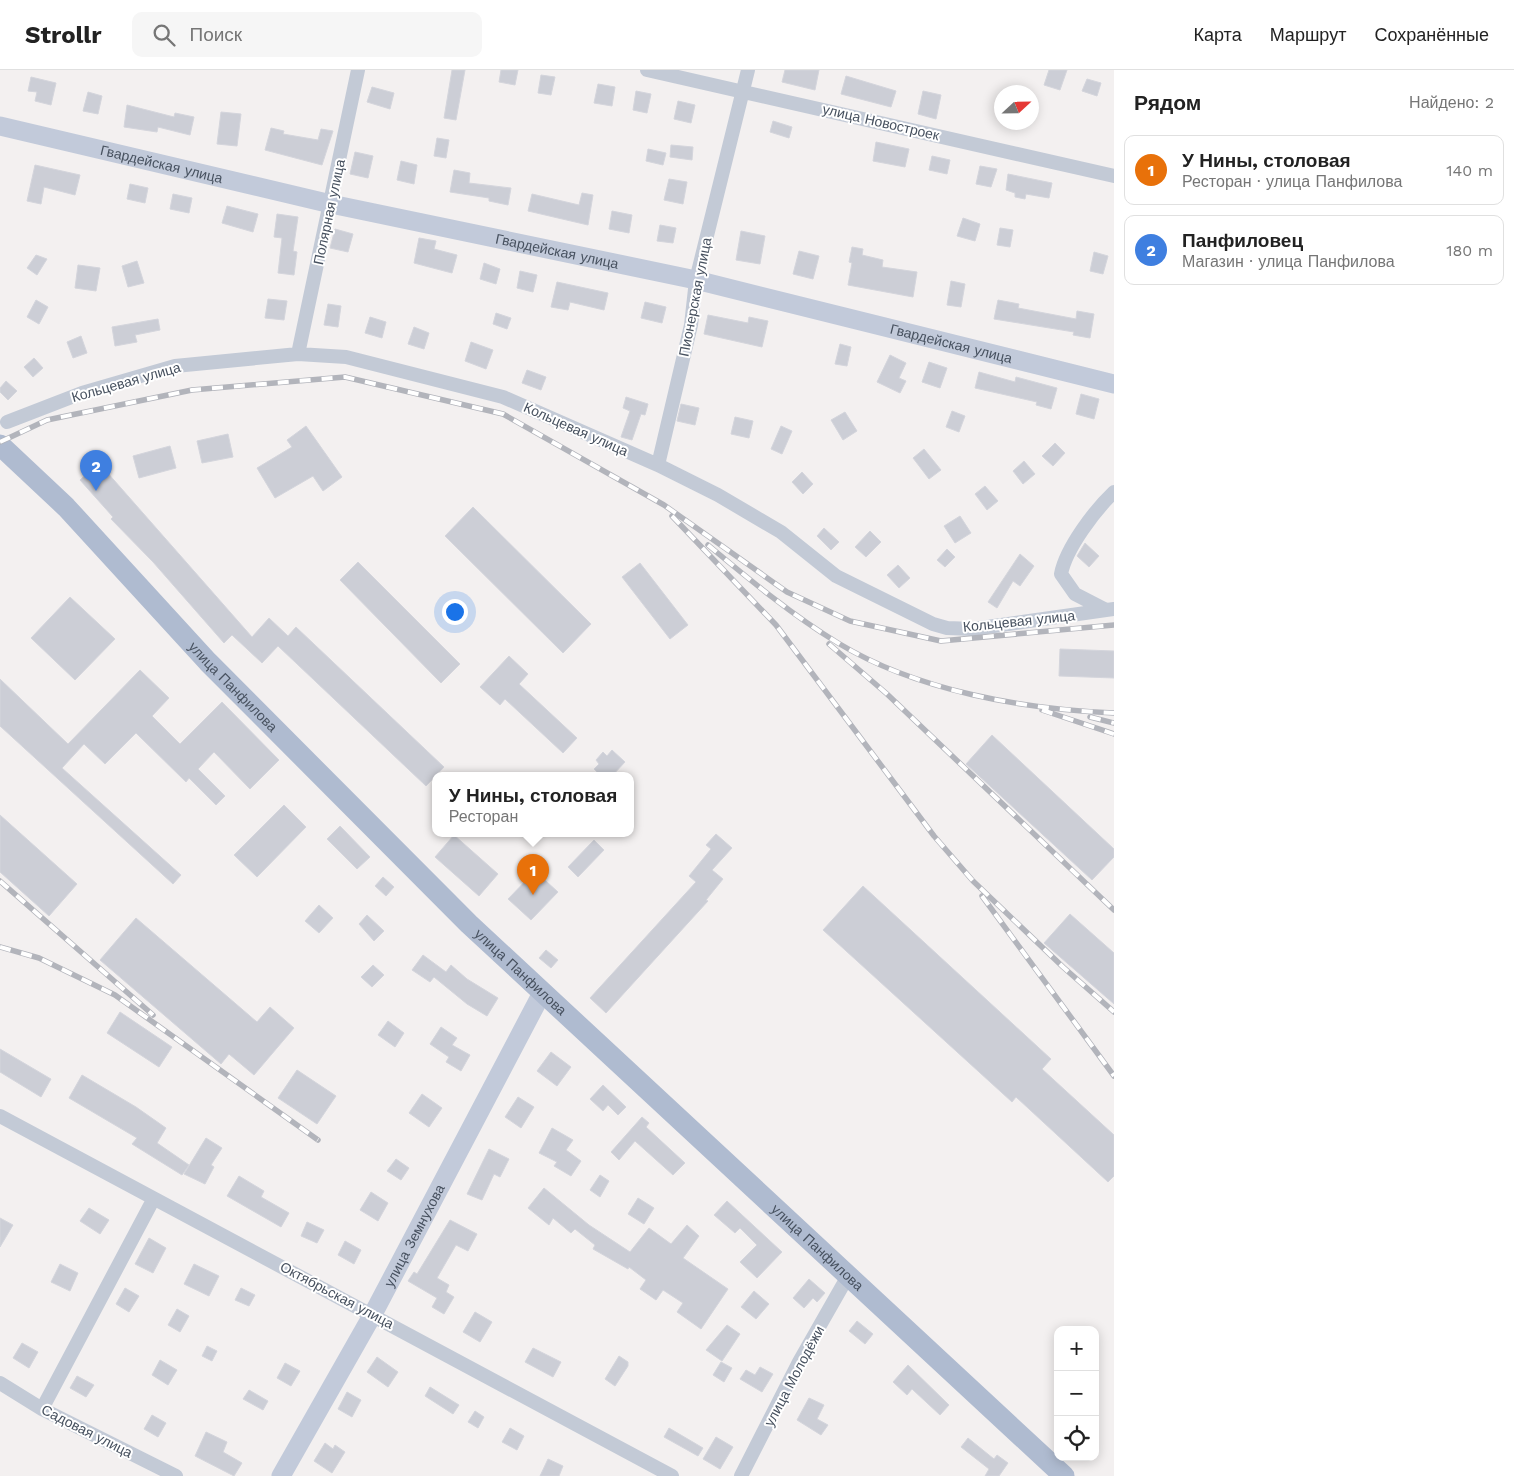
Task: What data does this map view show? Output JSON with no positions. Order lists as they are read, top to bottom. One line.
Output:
{"streets":{"main road":["Гвардейская улица","улица Панфилова","улица Земнухова"],"street":["улица Новостроек","Полярная улица","Пионерская улица","Кольцевая улица","Октябрьская улица","улица Молодёжи","Садовая улица"]},"crossings":[["улица Новостроек","Пионерская улица"],["Гвардейская улица","Полярная улица"],["Гвардейская улица","Пионерская улица"],["Полярная улица","Кольцевая улица"],["Пионерская улица","Кольцевая улица"],["улица Панфилова","улица Земнухова"],["улица Панфилова","улица Молодёжи"],["улица Земнухова","Октябрьская улица"]],"north":"right","page":{"header":"Strollr","search":"Поиск","nav":["Карта","Маршрут","Сохранённые"],"heading":["Рядом","Найдено: 2"],"list":[{"mark":"1","name":"У Нины, столовая","note":"Ресторан · улица Панфилова","value":"140 m"},{"mark":"2","name":"Панфиловец","note":"Магазин · улица Панфилова","value":"180 m"}],"pins":["2","1"],"popup":["У Нины, столовая","Ресторан"],"map_buttons":["+","−"]}}
